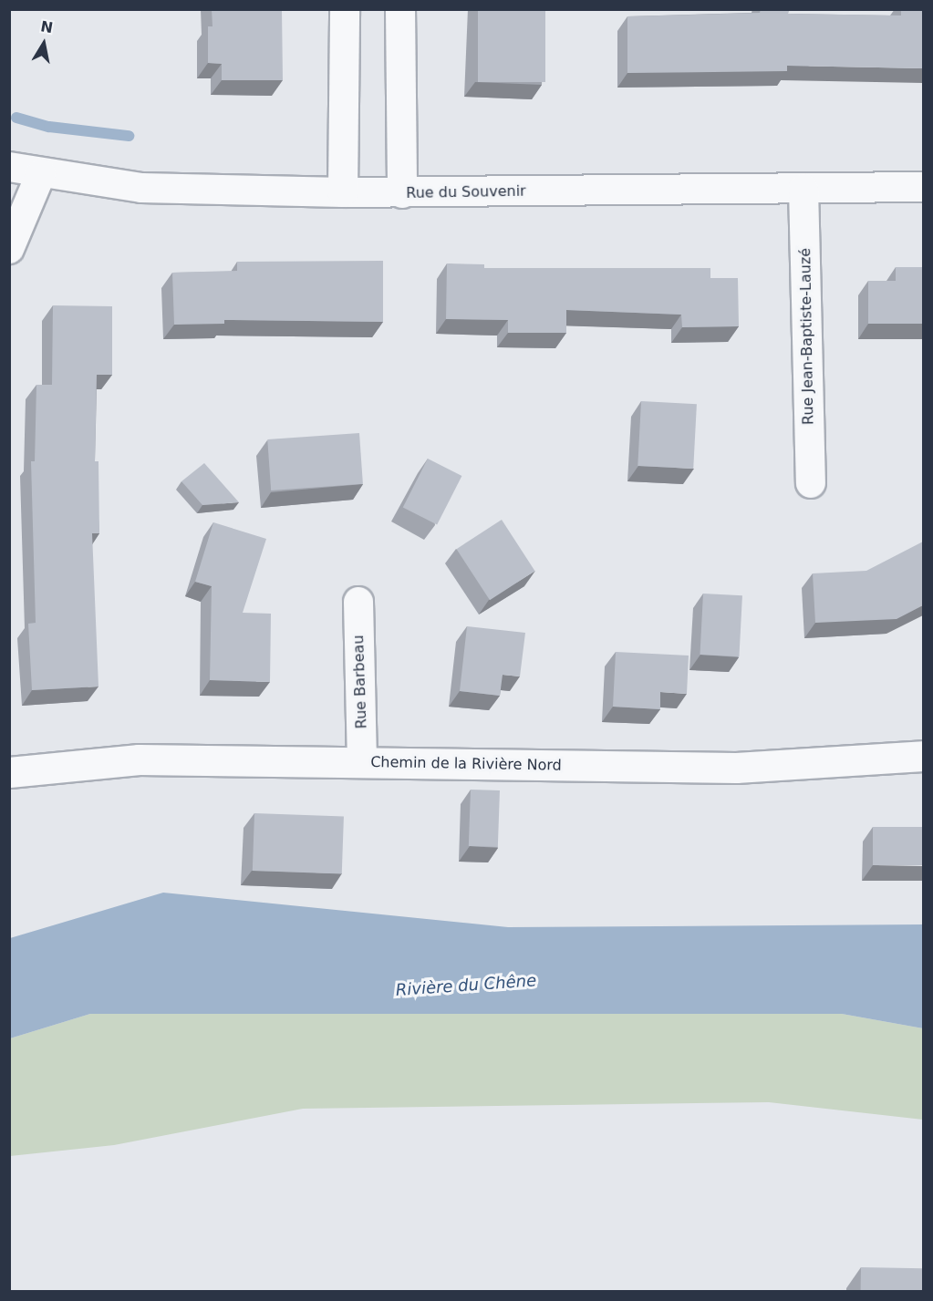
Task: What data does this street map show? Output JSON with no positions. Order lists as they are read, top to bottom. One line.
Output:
{"streets":{"street":["Rue du Souvenir","Rue Jean-Baptiste-Lauzé","Rue Barbeau","Chemin de la Rivière Nord"]},"crossings":[["Rue du Souvenir","Rue Jean-Baptiste-Lauzé"],["Rue Barbeau","Chemin de la Rivière Nord"]],"water":["Rivière du Chêne"],"north":"top"}
